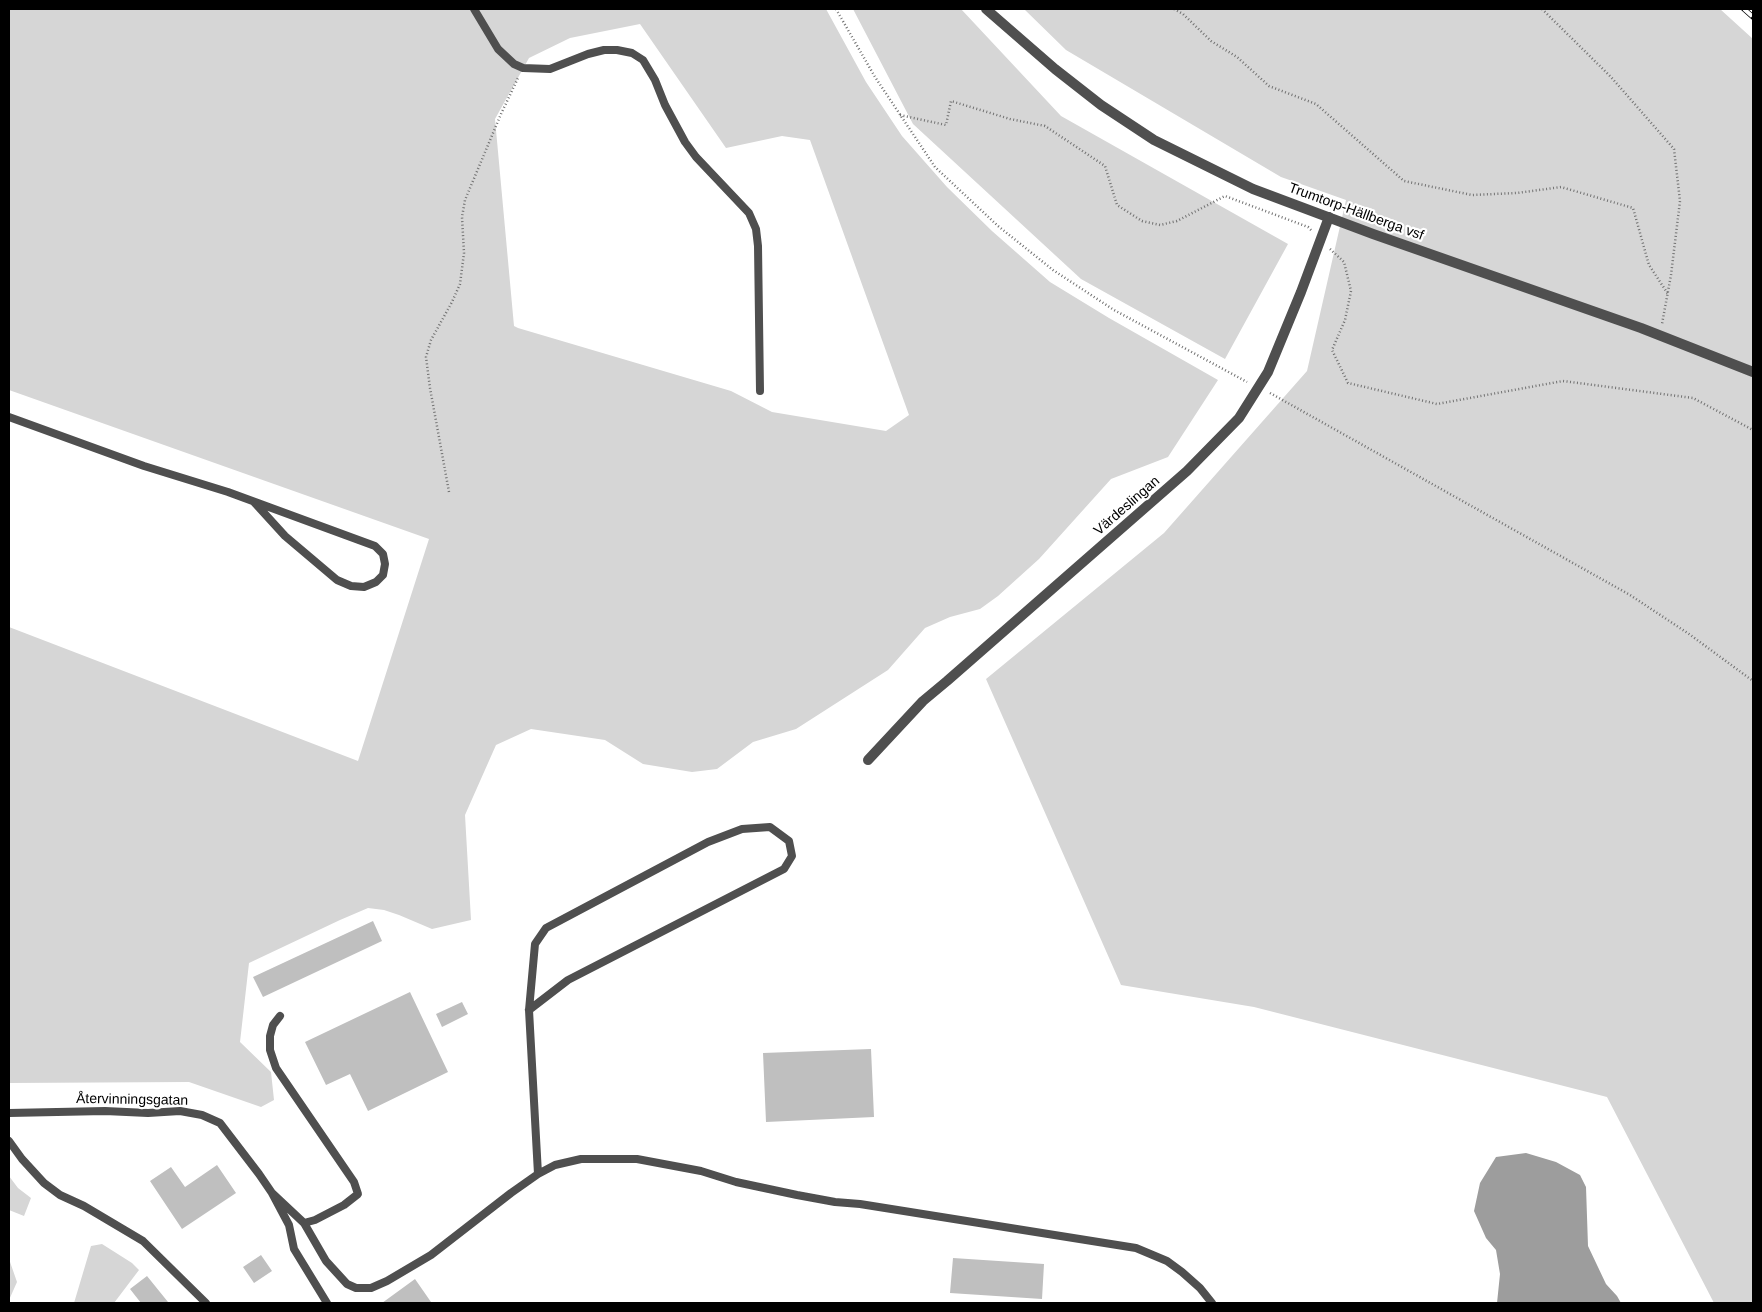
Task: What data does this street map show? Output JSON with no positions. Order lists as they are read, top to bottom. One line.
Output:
{"streets":{"street":["Trumtorp-Hällberga vsf","Värdeslingan"],"lane":["Återvinningsgatan"]},"crossings":[["Trumtorp-Hällberga vsf","Värdeslingan"]]}
